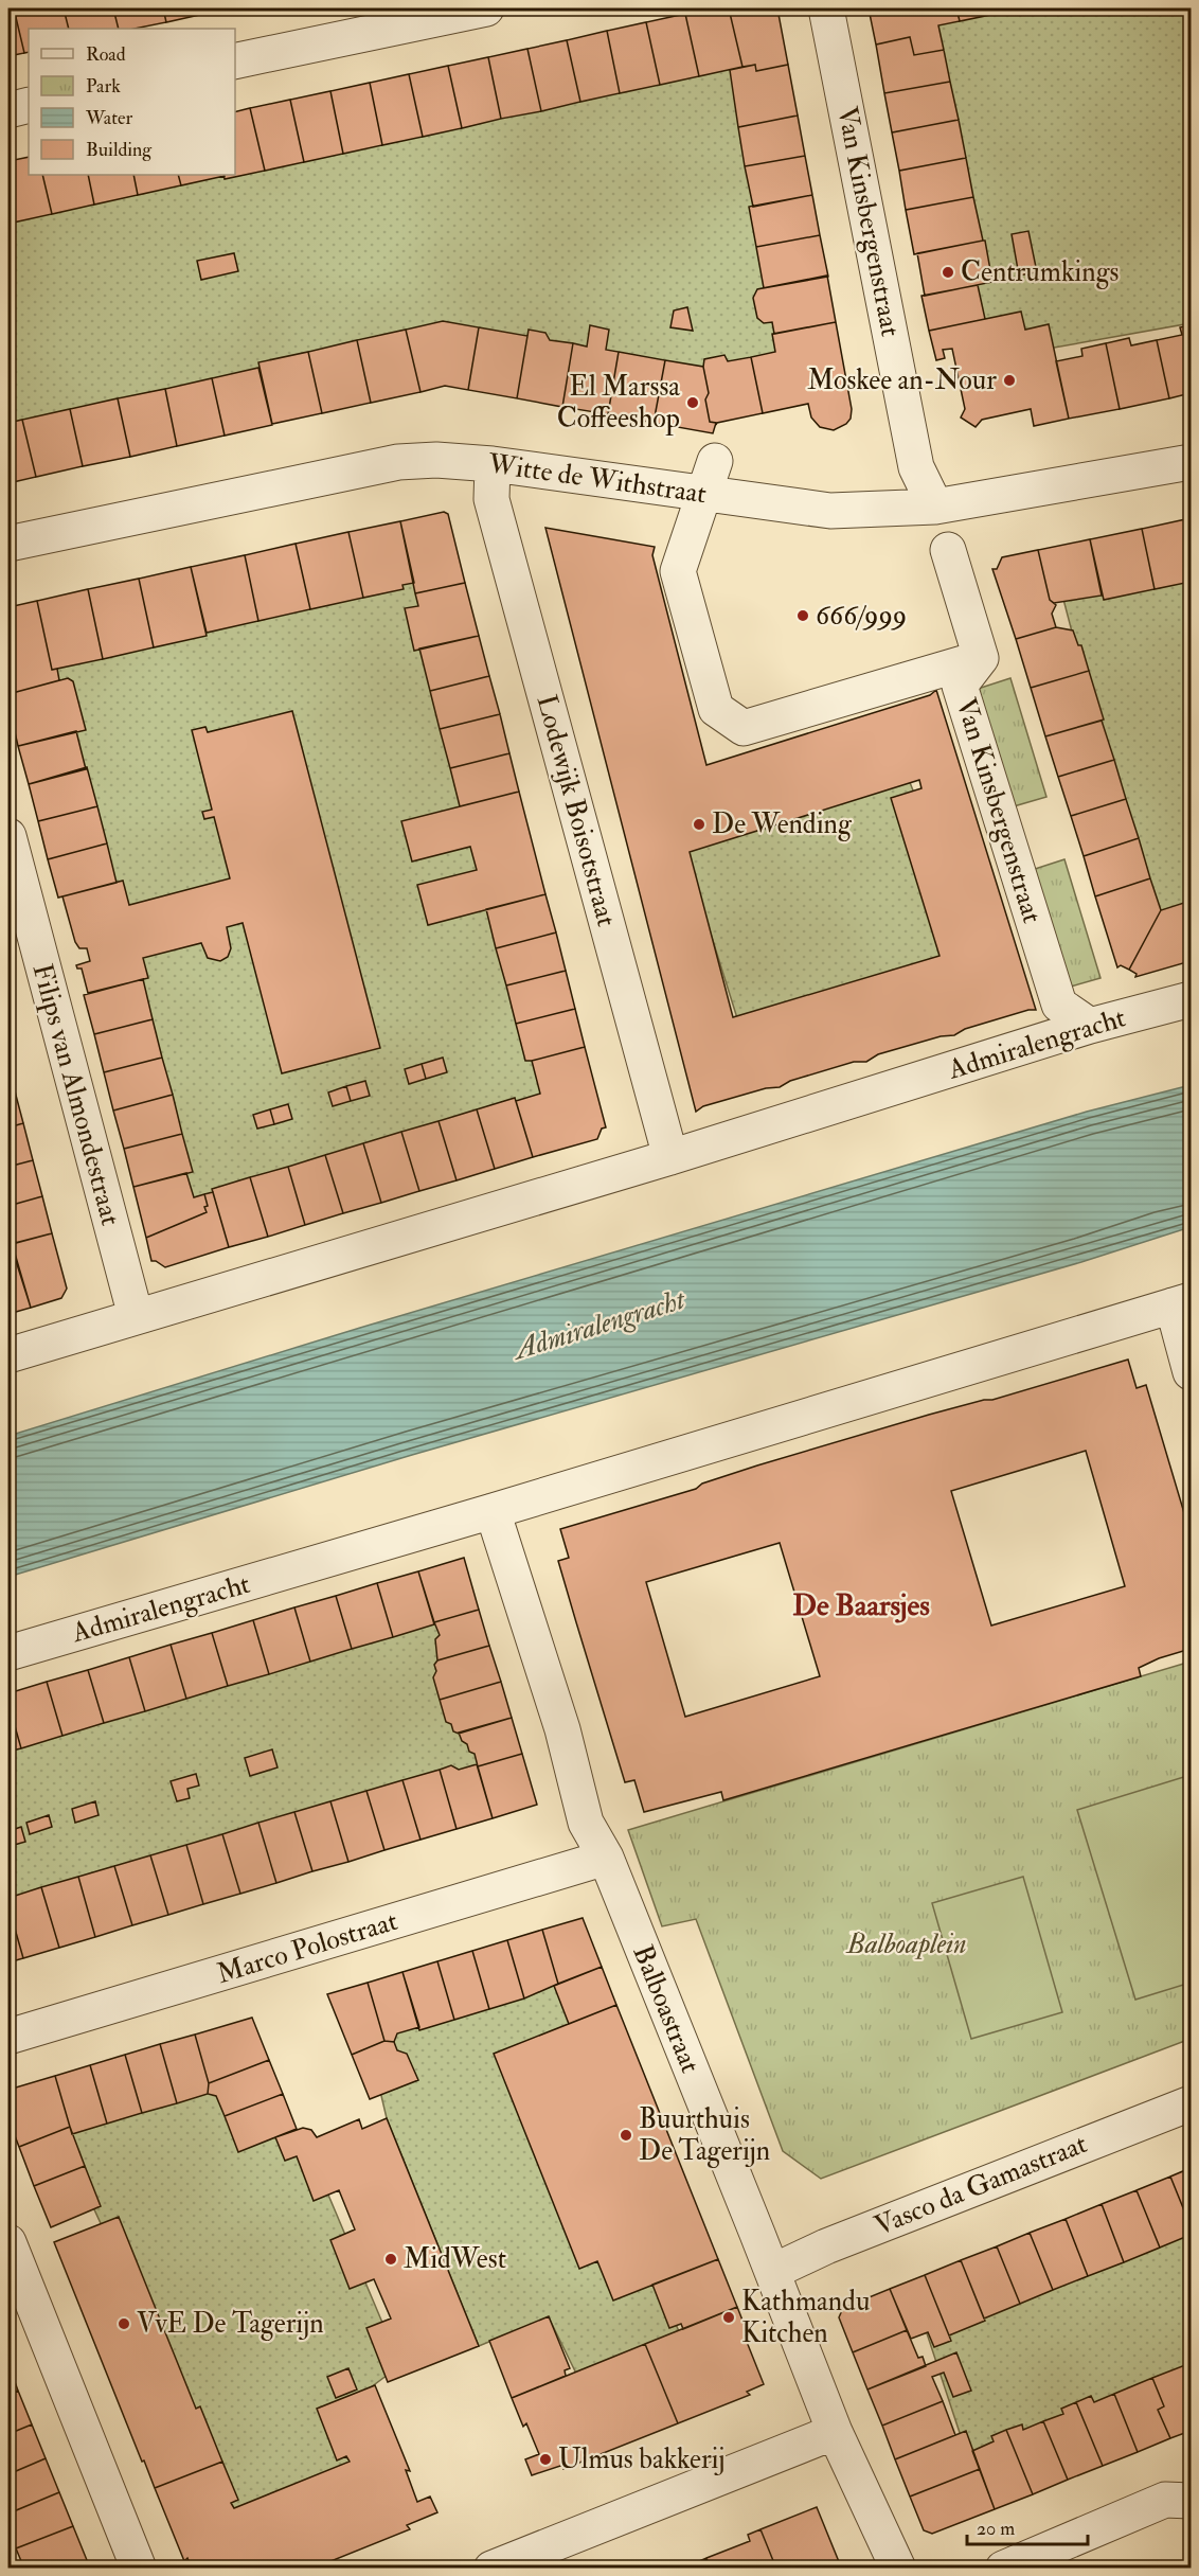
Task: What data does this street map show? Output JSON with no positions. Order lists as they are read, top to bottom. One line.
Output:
{"streets":{"street":["Van Kinsbergenstraat","Witte de Withstraat","Lodewijk Boisotstraat","Admiralengracht","Filips van Almondestraat","Marco Polostraat","Balboastraat","Vasco da Gamastraat"]},"crossings":[["Van Kinsbergenstraat","Witte de Withstraat"],["Van Kinsbergenstraat","Admiralengracht"],["Witte de Withstraat","Lodewijk Boisotstraat"],["Lodewijk Boisotstraat","Admiralengracht"],["Admiralengracht","Filips van Almondestraat"],["Admiralengracht","Balboastraat"],["Marco Polostraat","Balboastraat"],["Balboastraat","Vasco da Gamastraat"]],"districts":["De Baarsjes"],"water":["Admiralengracht"],"parks":["Balboaplein"],"places":["Centrumkings","Moskee an-Nour","El Marssa Coffeeshop","666/999","De Wending","Buurthuis De Tagerijn","MidWest","Kathmandu Kitchen","VvE De Tagerijn","Ulmus bakkerij"],"legend":["Road","Park","Water","Building"],"scale_bar":"20 m"}
